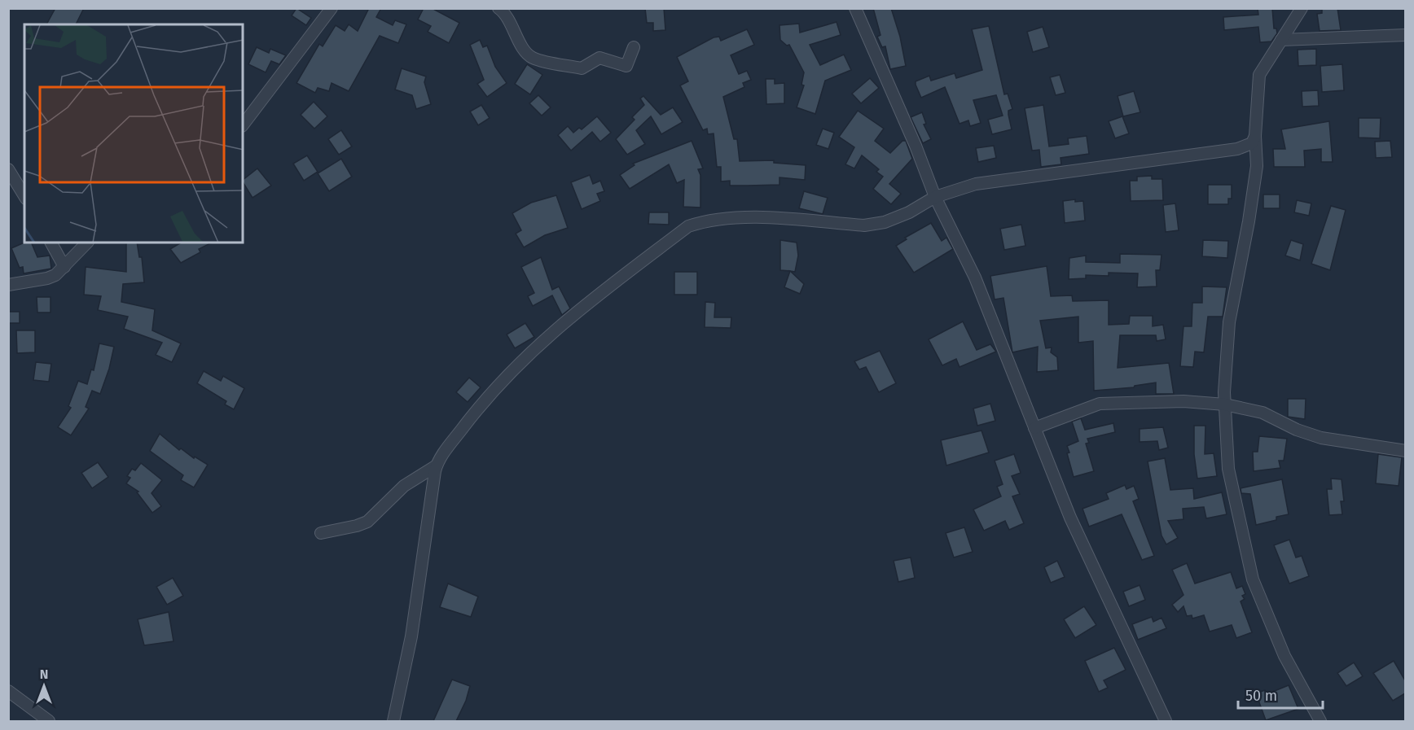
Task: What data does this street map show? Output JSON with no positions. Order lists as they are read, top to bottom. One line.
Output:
{"scale_bar":"50 m","north":"top"}
